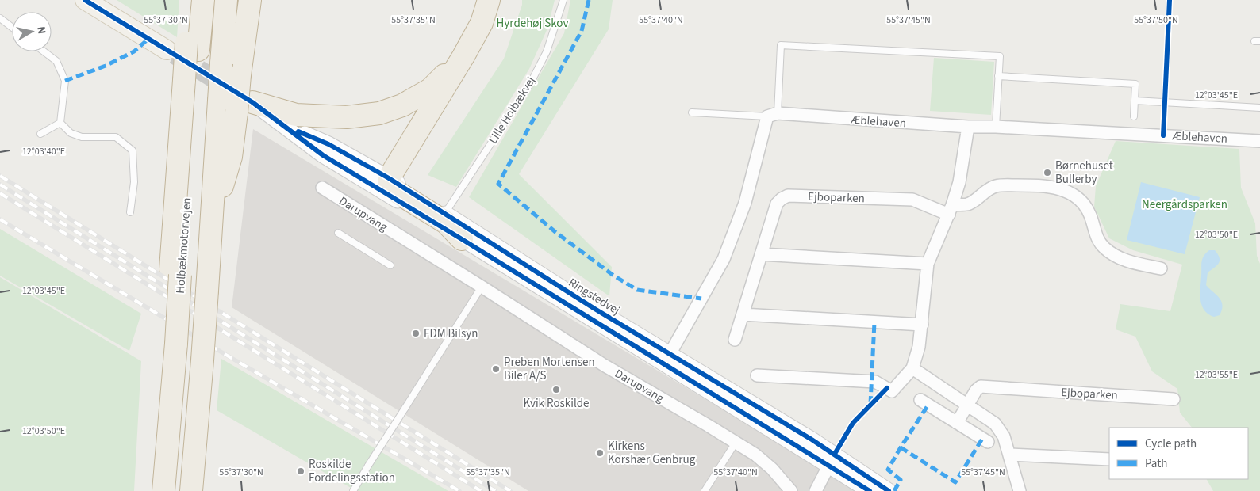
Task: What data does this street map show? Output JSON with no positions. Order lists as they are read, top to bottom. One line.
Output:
{"streets":{"highway":["Holbækmotorvejen"],"street":["Æblehaven","Ejboparken","Darupvang","Ringstedvej"],"lane":["Lille Holbækvej"]},"crossings":[["Lille Holbækvej","Ringstedvej"]],"parks":["Hyrdehøj Skov","Neergårdsparken"],"places":["Børnehuset Bullerby","FDM Bilsyn","Preben Mortensen Biler A/S","Kvik Roskilde","Kirkens Korshær Genbrug","Roskilde Fordelingsstation"],"legend":["Cycle path","Path"],"north":"right","coordinates":["55°37'50\"N","55°37'30\"N","55°37'35\"N","55°37'40\"N","55°37'45\"N","12°03'45\"E","12°03'40\"E","12°03'50\"E","12°03'55\"E"]}
